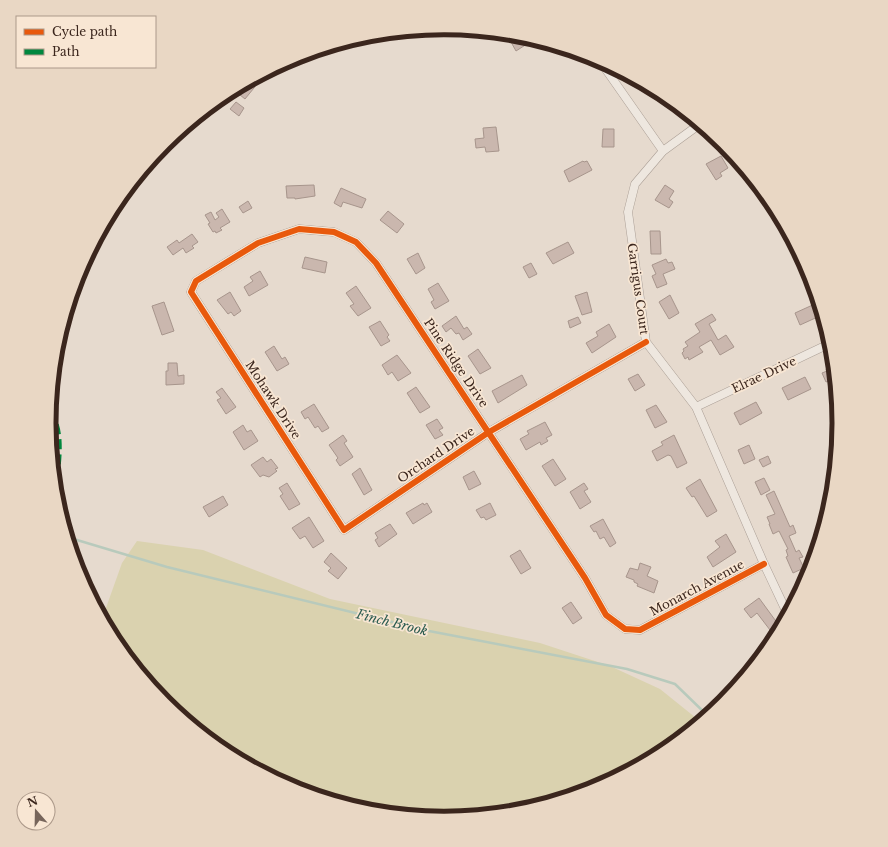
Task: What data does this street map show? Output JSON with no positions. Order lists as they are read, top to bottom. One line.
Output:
{"streets":{"street":["Garrigus Court","Pine Ridge Drive","Elrae Drive","Mohawk Drive","Orchard Drive","Monarch Avenue"]},"crossings":[["Garrigus Court","Elrae Drive"],["Garrigus Court","Orchard Drive"],["Garrigus Court","Monarch Avenue"],["Pine Ridge Drive","Mohawk Drive"],["Pine Ridge Drive","Orchard Drive"],["Pine Ridge Drive","Monarch Avenue"],["Mohawk Drive","Orchard Drive"]],"water":["Finch Brook"],"legend":["Cycle path","Path"],"north":"top"}
